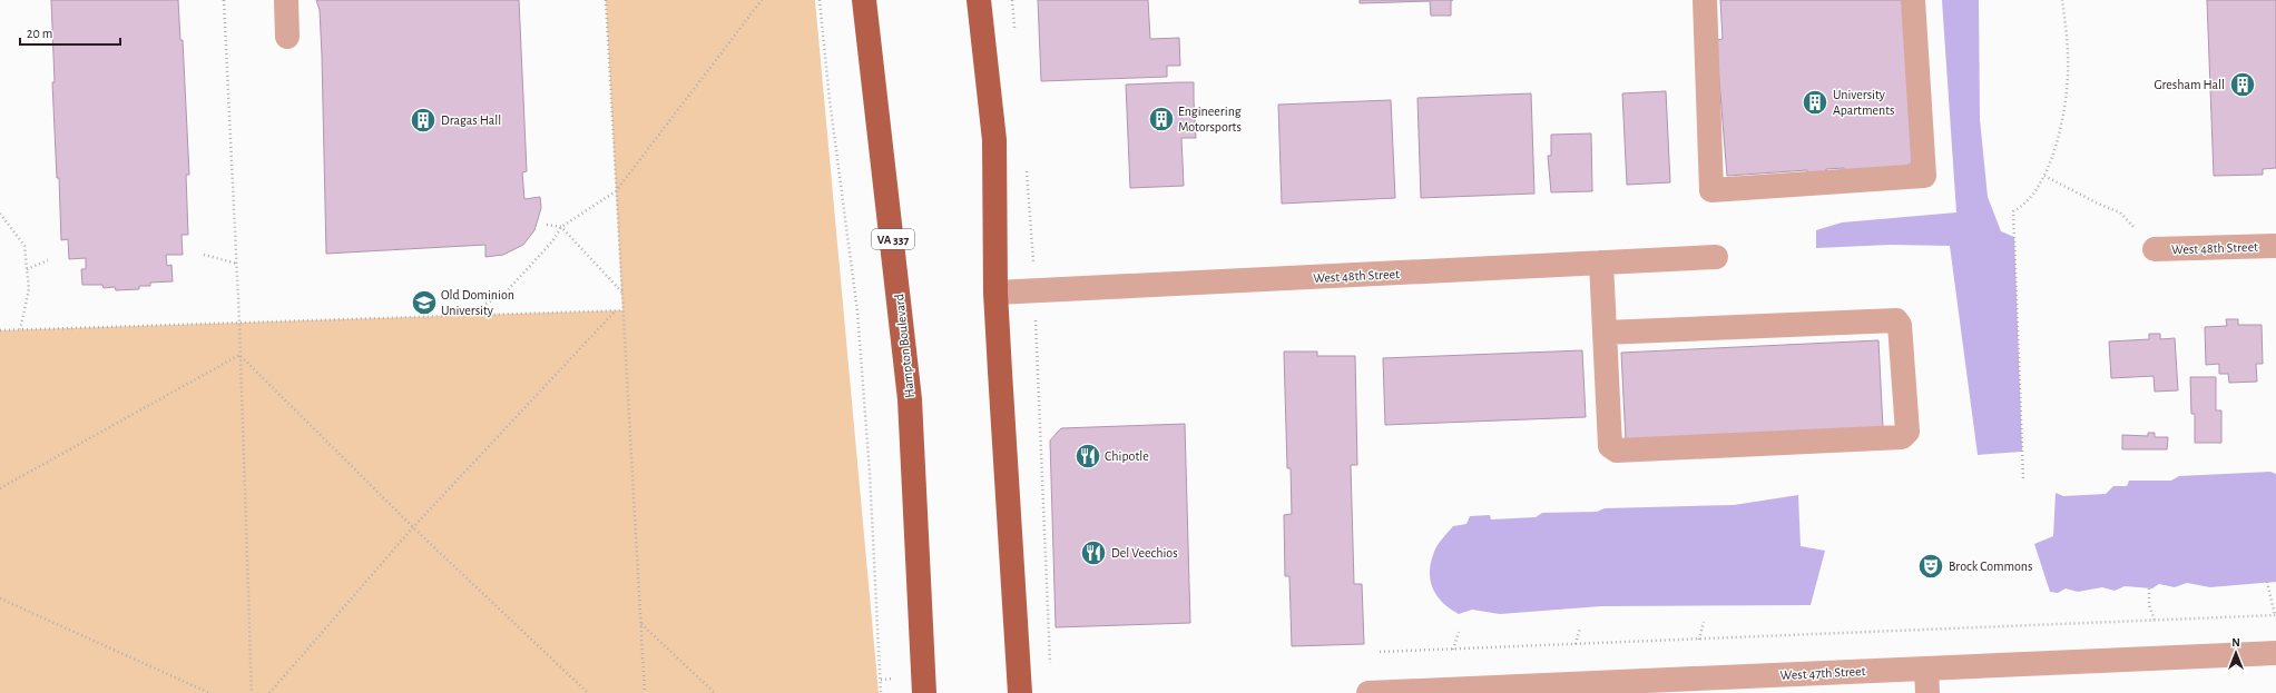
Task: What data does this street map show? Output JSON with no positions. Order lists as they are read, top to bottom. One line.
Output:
{"streets":{"main road":["VA 337","Hampton Boulevard"],"street":["West 48th Street","West 47th Street"]},"places":{"building":["Gresham Hall","University Apartments","Engineering Motorsports","Dragas Hall"],"school or university":["Old Dominion University"],"restaurant":["Chipotle","Del Veechios"],"theatre":["Brock Commons"]},"scale_bar":"20 m","north":"top"}
